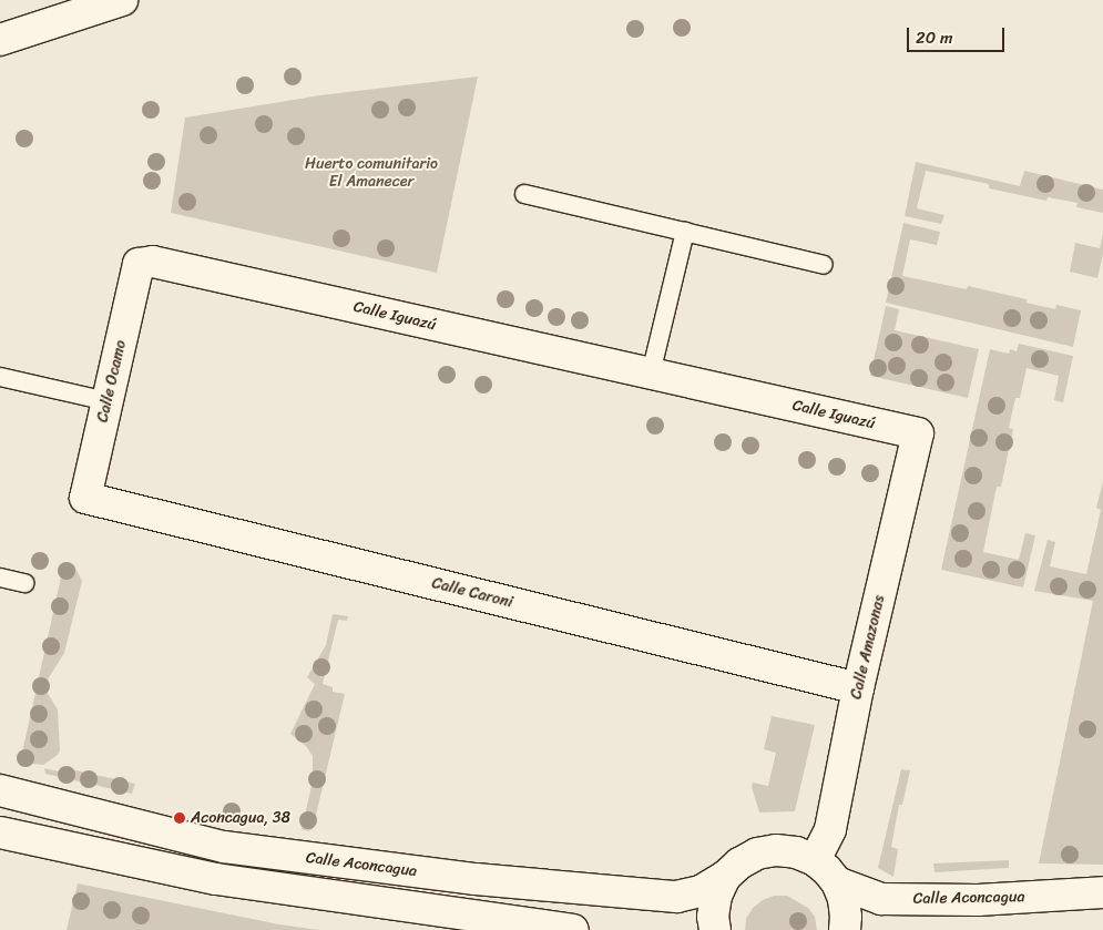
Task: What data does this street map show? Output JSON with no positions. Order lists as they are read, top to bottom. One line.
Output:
{"streets":{"main road":["Calle Iguazú","Calle Ocamo","Calle Caroni","Calle Amazonas","Calle Aconcagua"]},"crossings":[["Calle Iguazú","Calle Ocamo"],["Calle Iguazú","Calle Amazonas"],["Calle Ocamo","Calle Caroni"],["Calle Caroni","Calle Amazonas"],["Calle Amazonas","Calle Aconcagua"]],"parks":["Huerto comunitario El Amanecer"],"places":["Aconcagua, 38"],"scale_bar":"20 m"}
